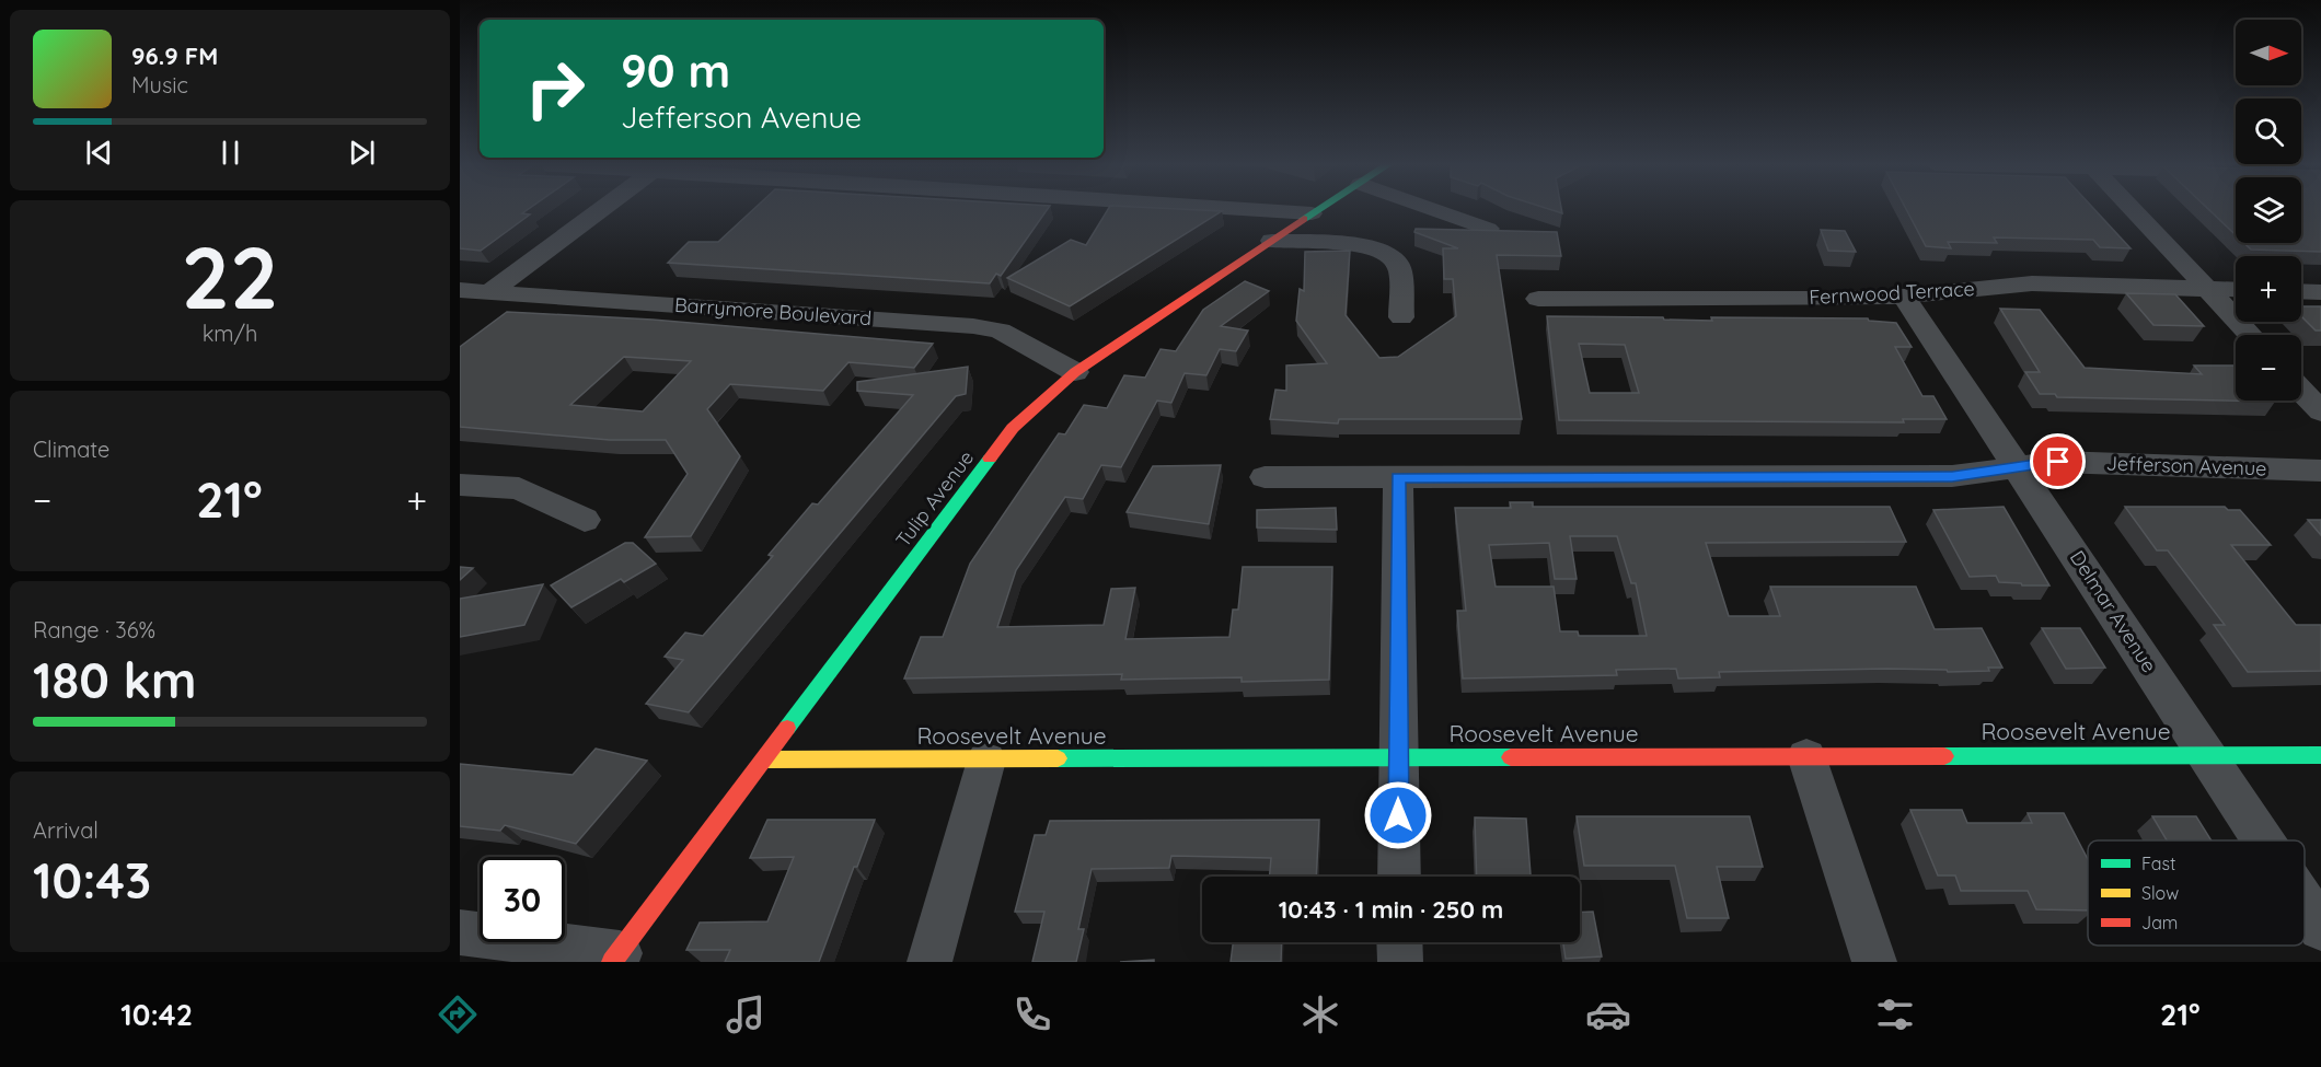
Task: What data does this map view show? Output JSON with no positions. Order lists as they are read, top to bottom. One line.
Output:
{"streets":{"main road":["Tulip Avenue","Roosevelt Avenue"],"street":["Fernwood Terrace","Barrymore Boulevard","Jefferson Avenue","Delmar Avenue"]},"crossings":[["Fernwood Terrace","Delmar Avenue"],["Barrymore Boulevard","Tulip Avenue"],["Jefferson Avenue","Delmar Avenue"],["Tulip Avenue","Roosevelt Avenue"],["Delmar Avenue","Roosevelt Avenue"]],"legend":["Fast","Slow","Jam"],"north":"right","page":{"map_buttons":["+","−"],"turn":["90 m","Jefferson Avenue"],"song":["96.9 FM","Music"],"tile":[["22","km/h"],"Climate",["Range · 36%","180 km"],["Arrival","10:43"]],"heat":["−","21°","+"],"limit":"30","trip":"10:43 · 1 min · 250 m","tabs":["10:42","21°"]}}
